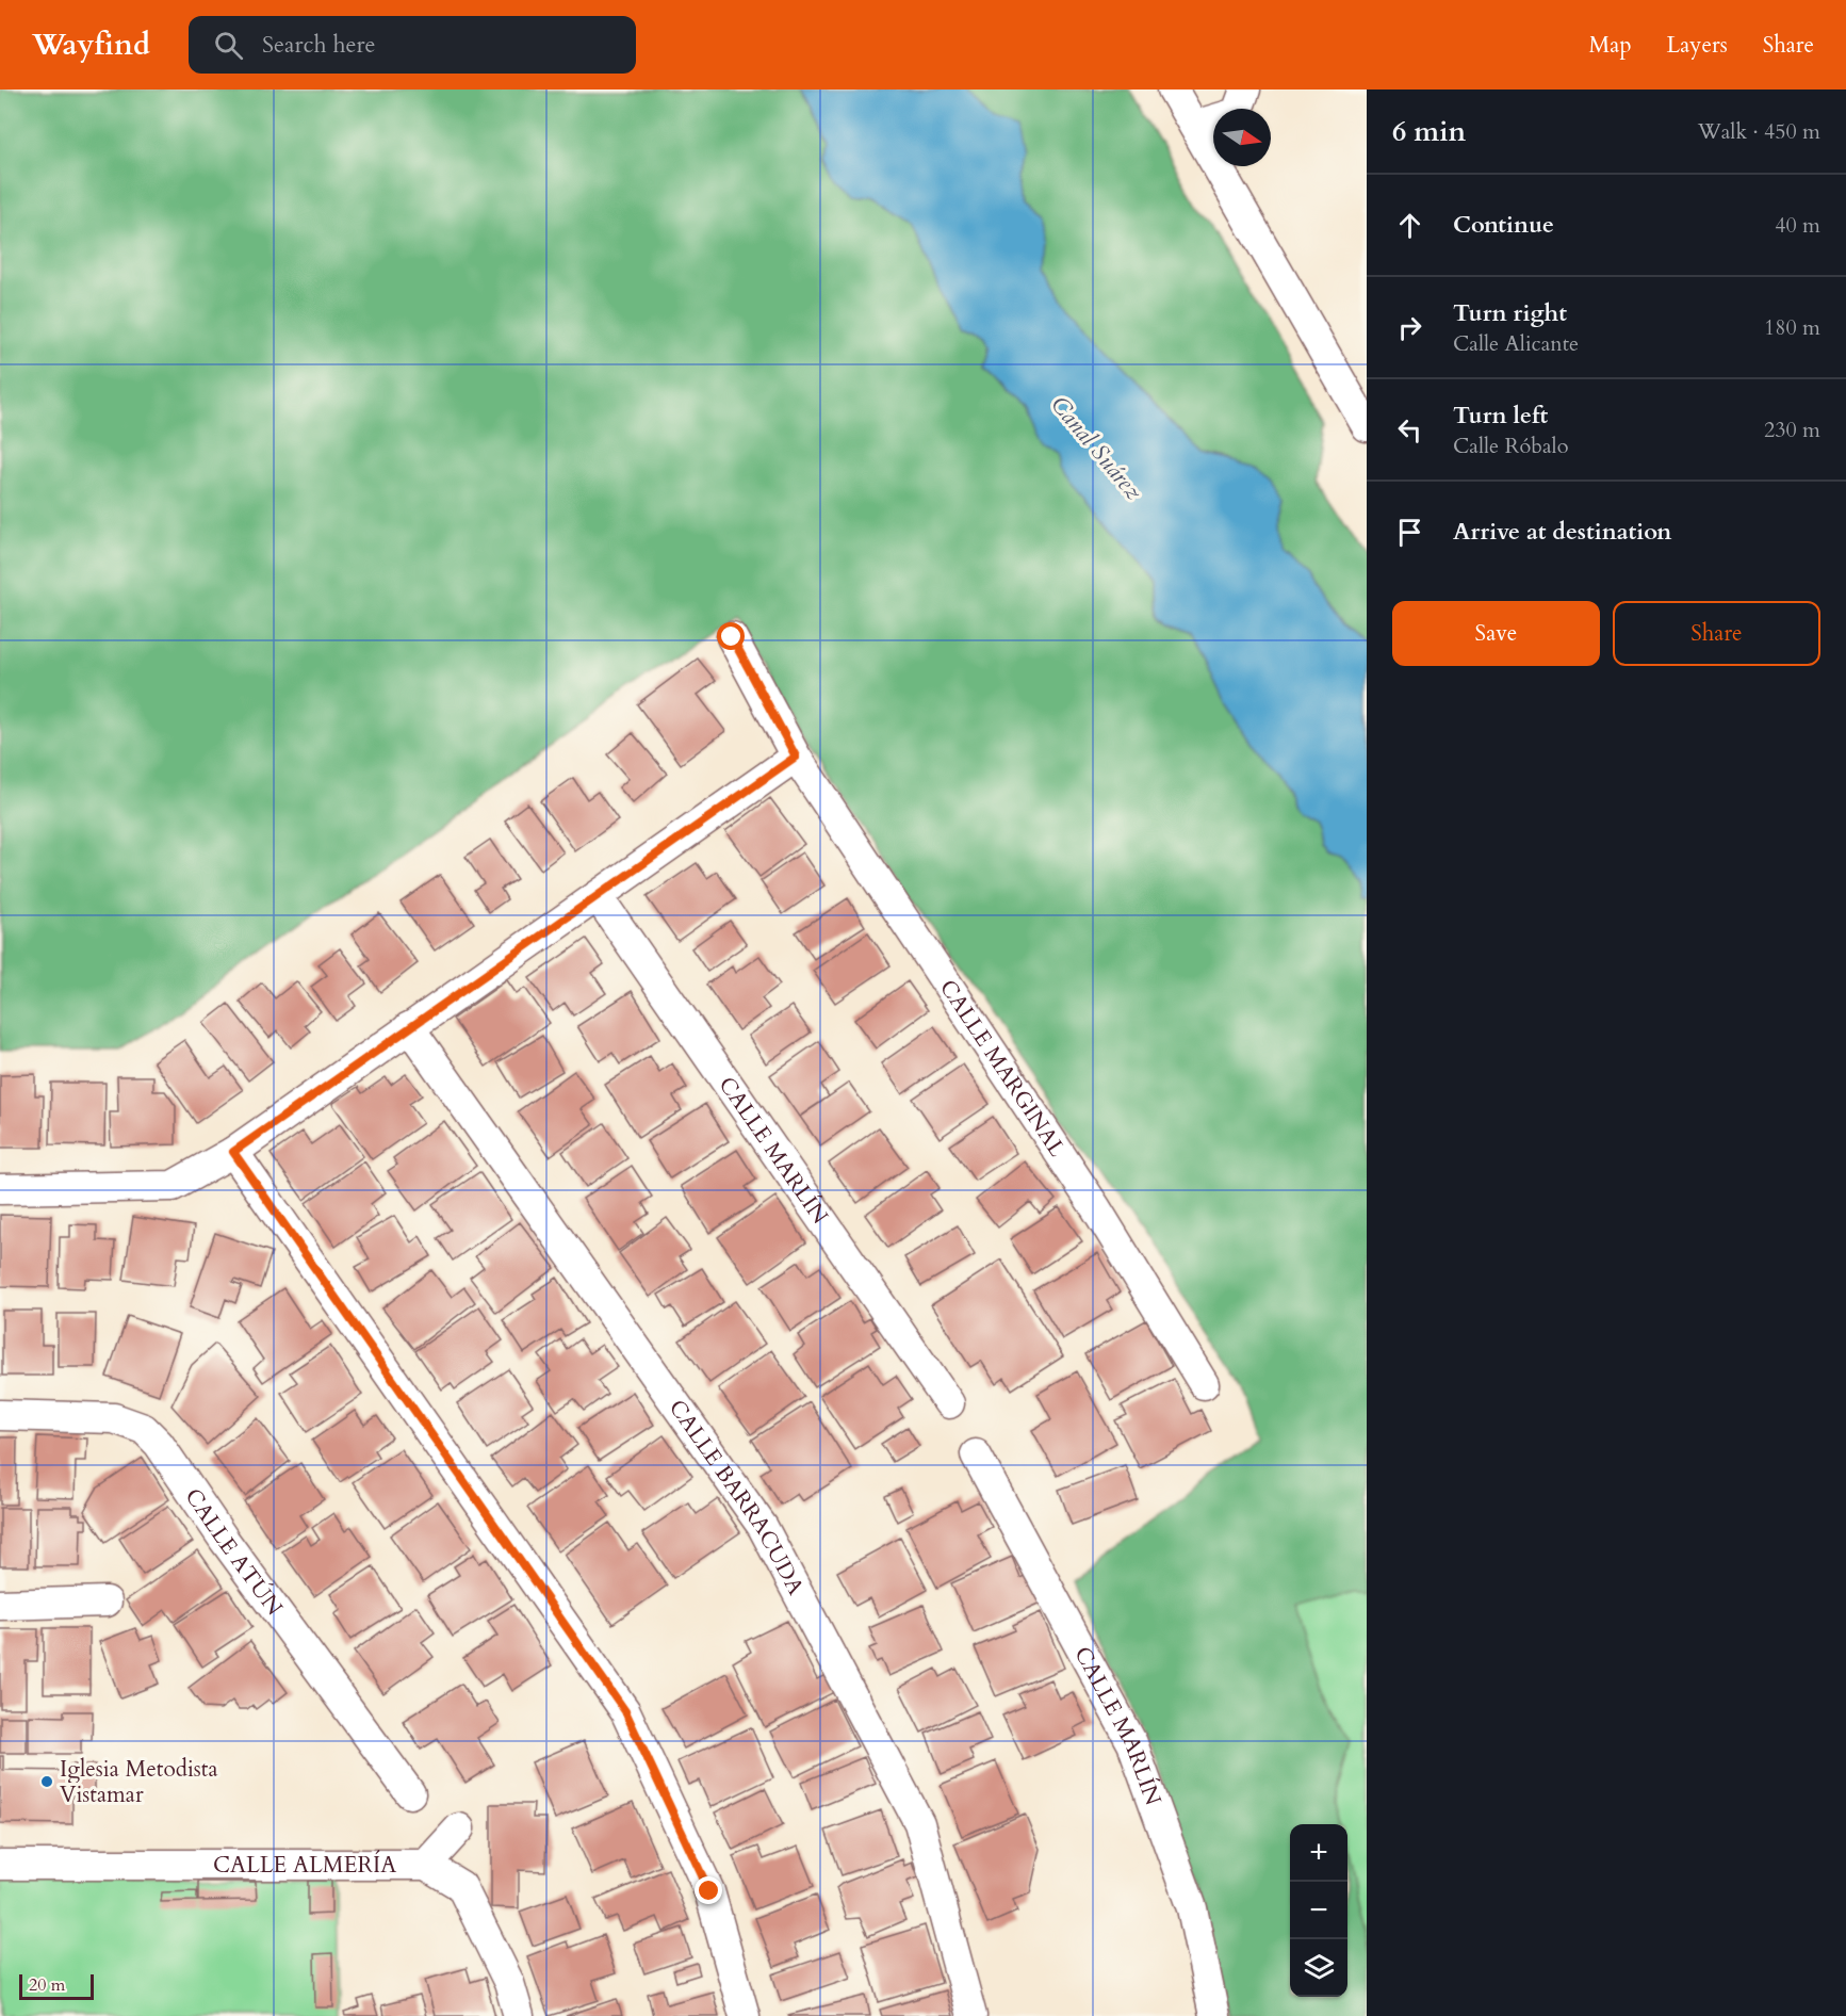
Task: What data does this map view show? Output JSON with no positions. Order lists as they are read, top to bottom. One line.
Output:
{"streets":{"street":["CALLE MARGINAL","CALLE MARLÍN","CALLE BARRACUDA","CALLE ATÚN","CALLE ALMERÍA"]},"water":["Canal Suárez"],"places":["Iglesia Metodista Vistamar"],"scale_bar":"20 m","north":"right","page":{"header":"Wayfind","search":"Search here","nav":["Map","Layers","Share"],"heading":["6 min","Walk · 450 m"],"list":[["Continue","40 m"],["Turn right","Calle Alicante","180 m"],["Turn left","Calle Róbalo","230 m"],"Arrive at destination"],"buttons":["Save","Share"],"map_buttons":["+","−"],"scale":"20 m"}}
